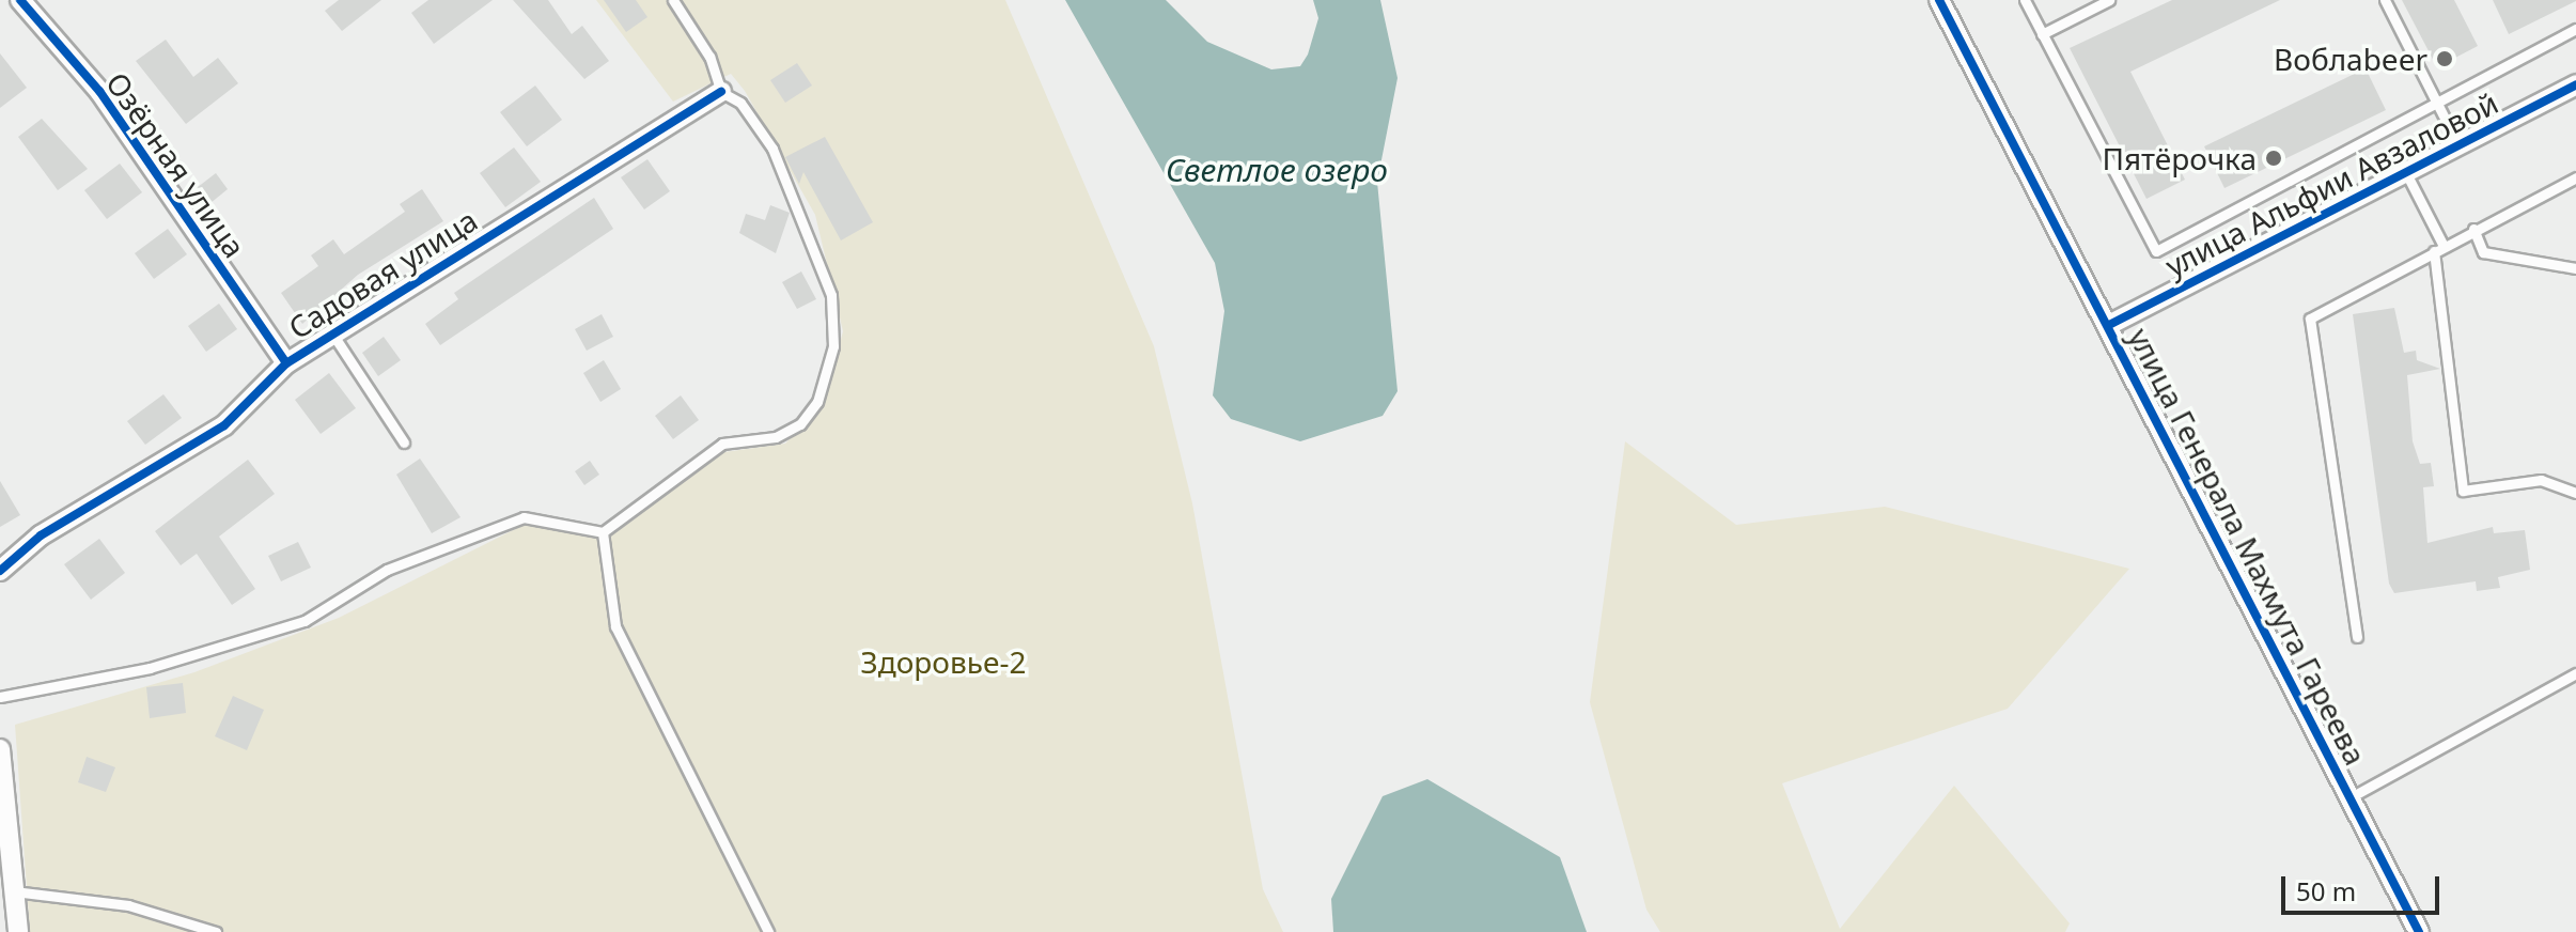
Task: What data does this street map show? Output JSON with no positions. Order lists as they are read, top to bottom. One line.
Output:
{"streets":{"street":["Озёрная улица","улица Альфии Авзаловой","Садовая улица","улица Генерала Махмута Гареева"]},"crossings":[["Озёрная улица","Садовая улица"],["улица Альфии Авзаловой","улица Генерала Махмута Гареева"]],"water":["Светлое озеро"],"parks":["Здоровье-2"],"places":["Воблаbeer","Пятёрочка"],"scale_bar":"50 m"}
